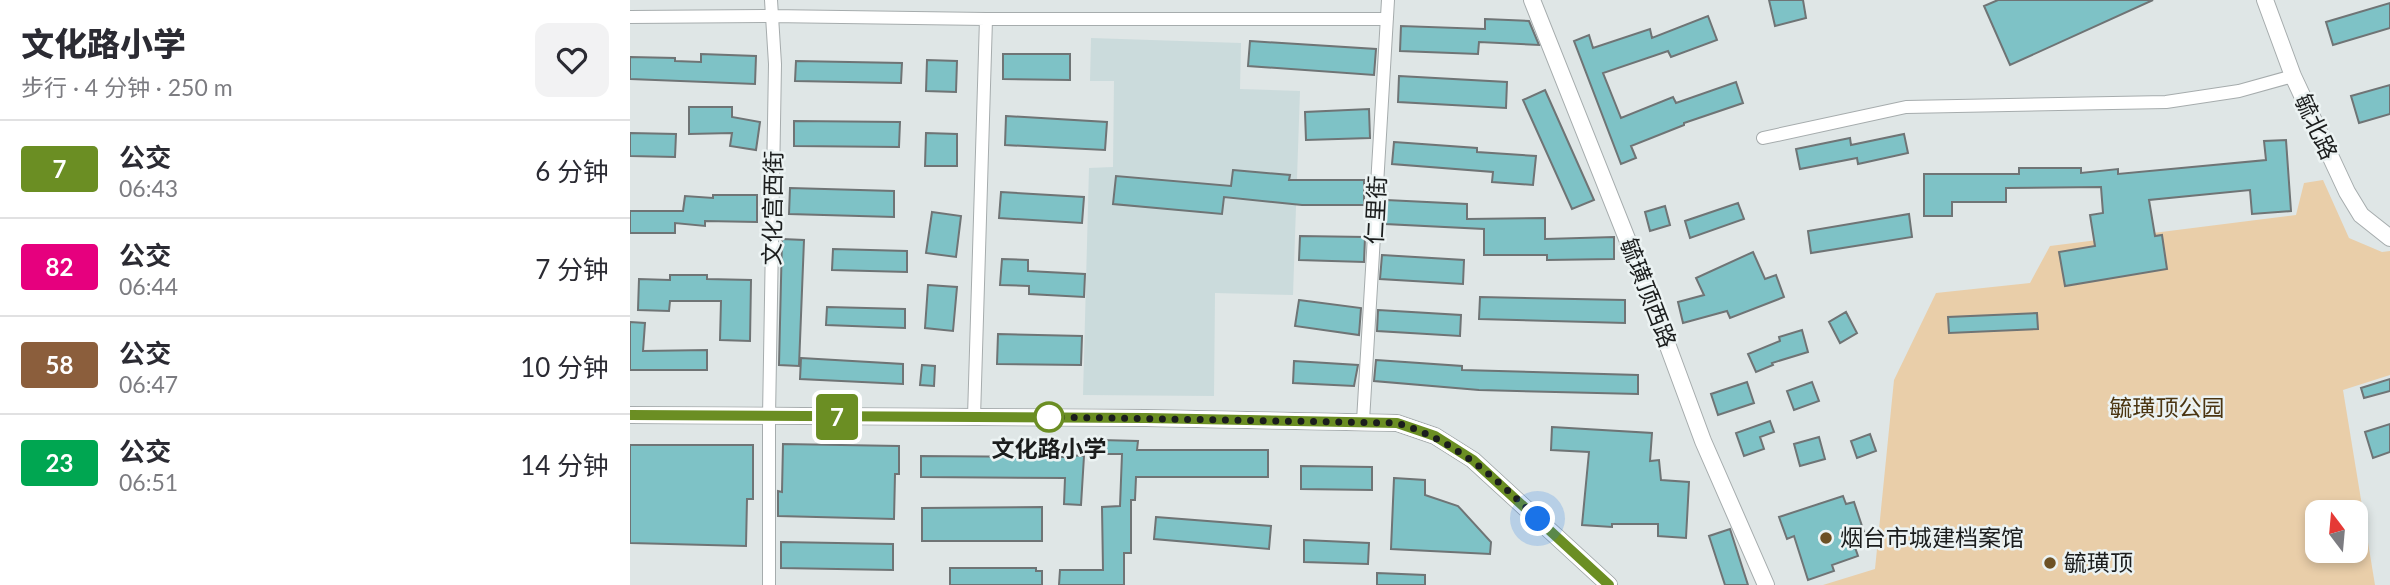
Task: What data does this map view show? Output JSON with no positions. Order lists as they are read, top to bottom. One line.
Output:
{"streets":{"main road":["毓北路","毓璜顶西路"],"street":["文化宫西街","仁里街"]},"parks":["毓璜顶公园"],"places":["文化路小学","烟台市城建档案馆","毓璜顶"],"lines":["bus line 7"],"north":"top","page":{"heading":["文化路小学","步行 · 4 分钟 · 250 m"],"on_map":"7","list":[{"mark":"7","name":"公交","note":"06:43","value":"6 分钟"},{"mark":"82","name":"公交","note":"06:44","value":"7 分钟"},{"mark":"58","name":"公交","note":"06:47","value":"10 分钟"},{"mark":"23","name":"公交","note":"06:51","value":"14 分钟"}]}}
